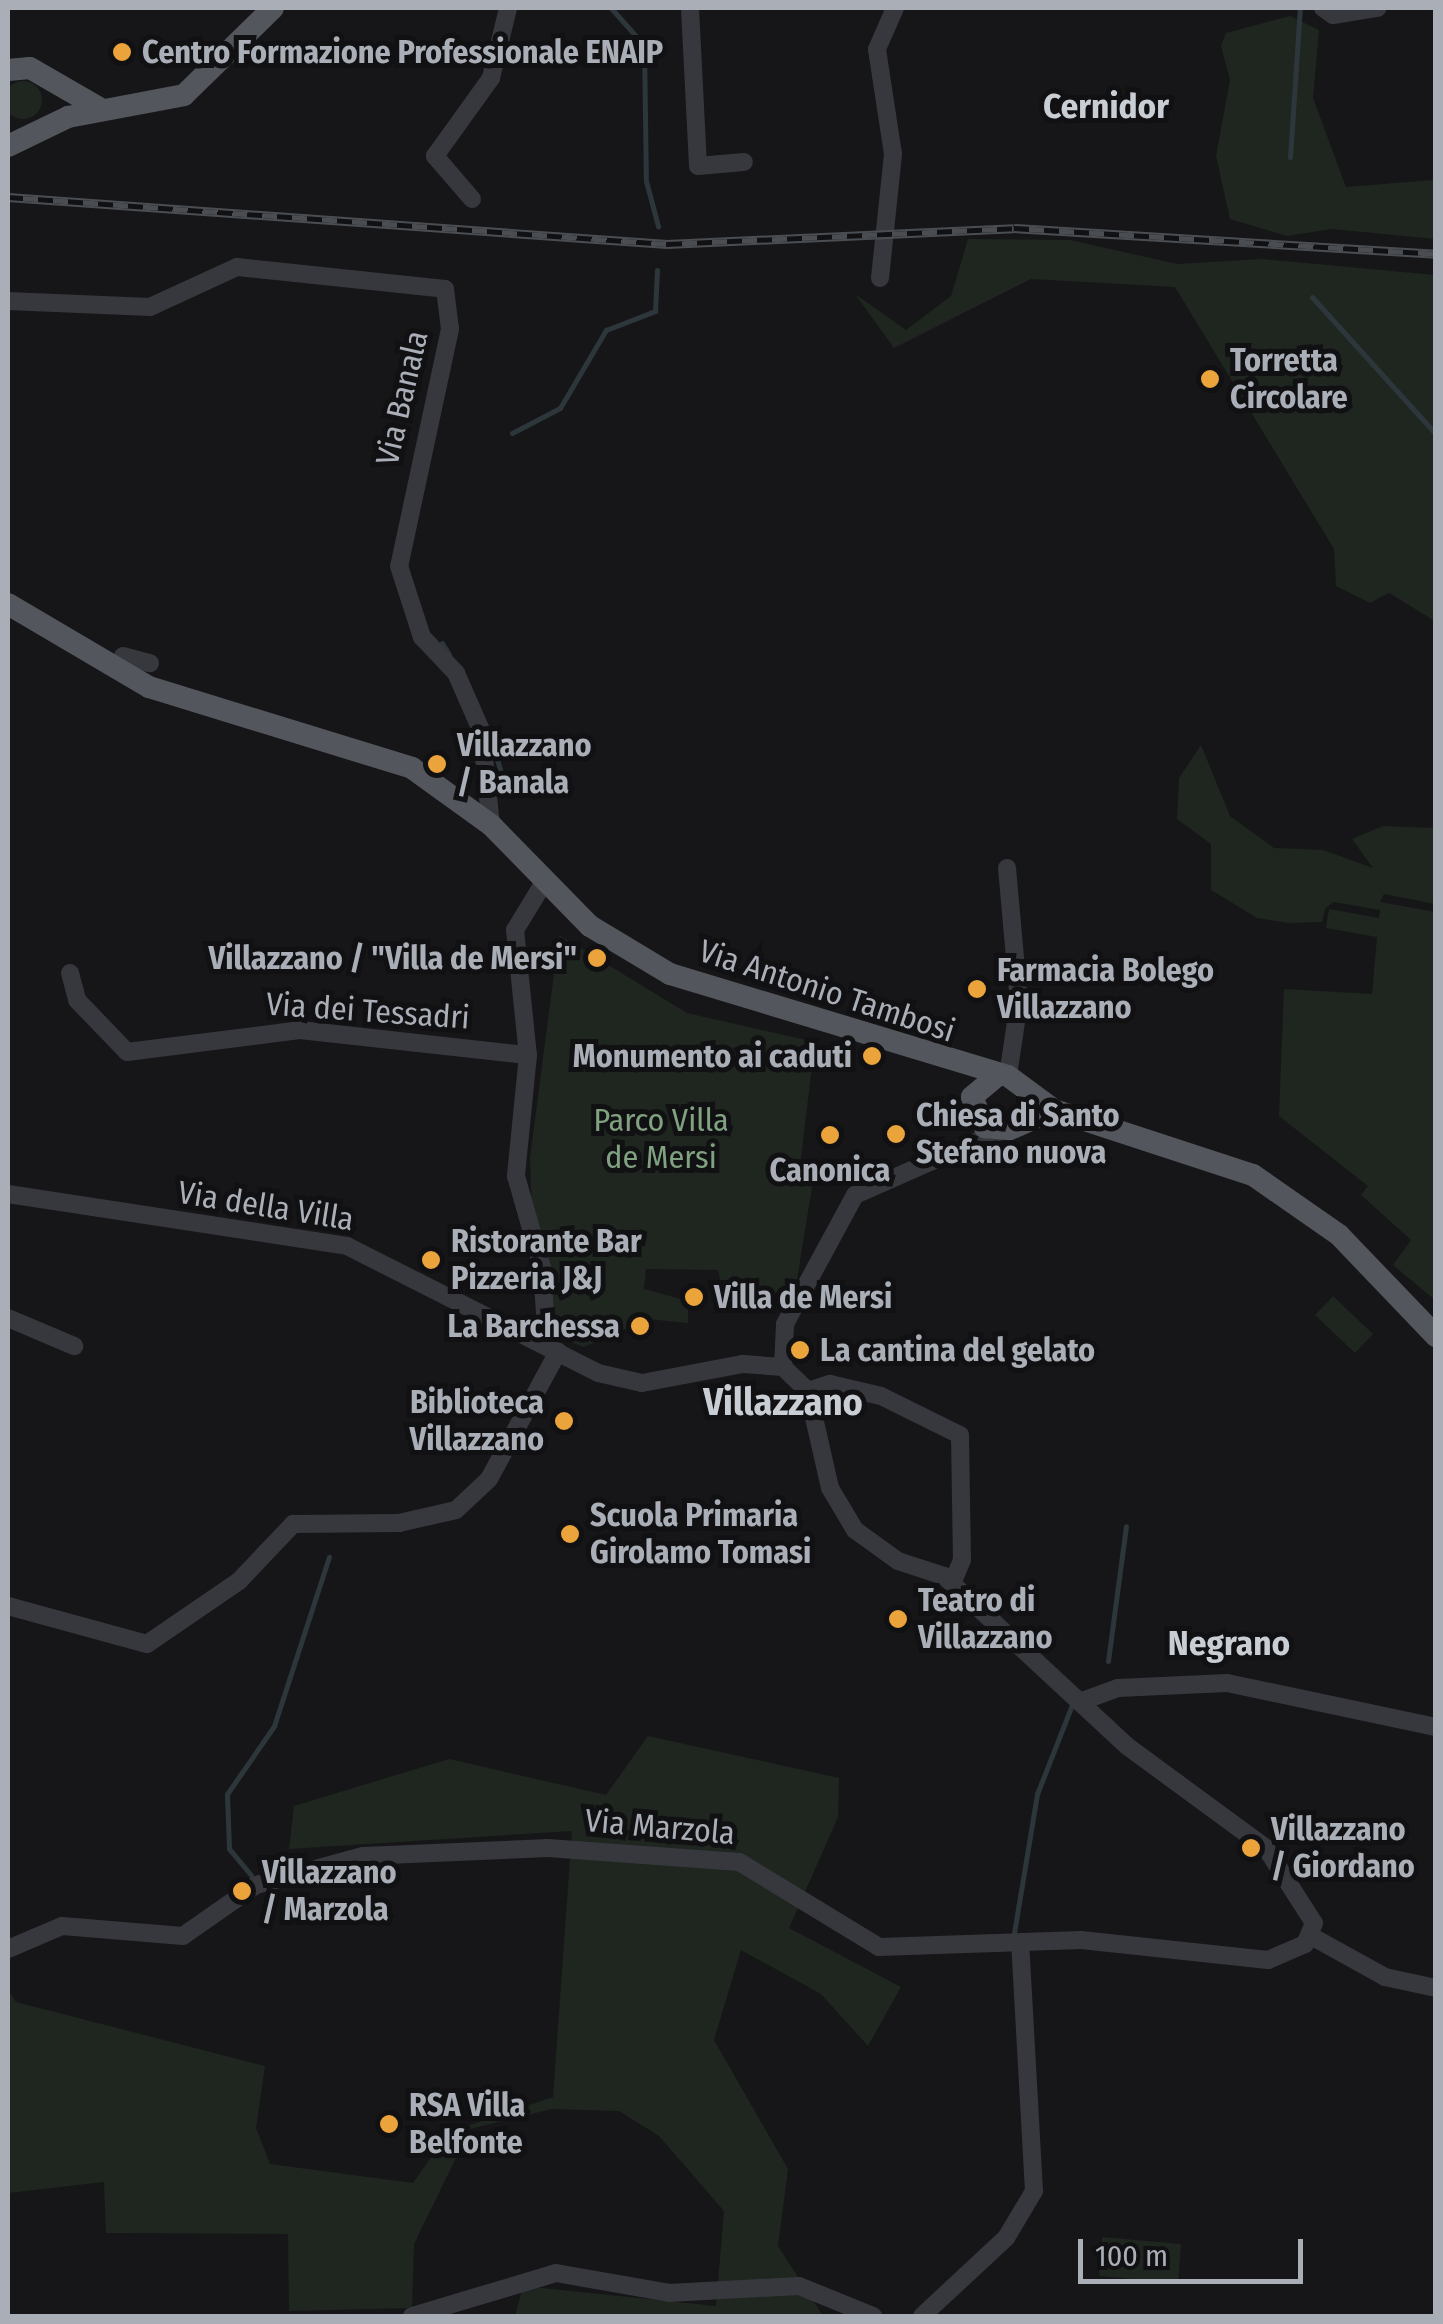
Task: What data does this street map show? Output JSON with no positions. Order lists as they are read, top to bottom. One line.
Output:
{"streets":{"main road":["Via Antonio Tambosi"],"street":["Via Banala","Via dei Tessadri","Via della Villa","Via Marzola"]},"crossings":[["Via Banala","Via Antonio Tambosi"],["Via Antonio Tambosi","Via dei Tessadri"],["Via dei Tessadri","Via della Villa"]],"districts":["Cernidor","Villazzano","Negrano"],"parks":["Parco Villa de Mersi"],"places":["Centro Formazione Professionale ENAIP","Torretta Circolare","Villazzano / Banala","Villazzano / \"Villa de Mersi\"","Farmacia Bolego Villazzano","Monumento ai caduti","Chiesa di Santo Stefano nuova","Canonica","Ristorante Bar Pizzeria J&J","Villa de Mersi","La Barchessa","La cantina del gelato","Biblioteca Villazzano","Scuola Primaria Girolamo Tomasi","Teatro di Villazzano","Villazzano / Giordano","Villazzano / Marzola","RSA Villa Belfonte"],"scale_bar":"100 m"}
